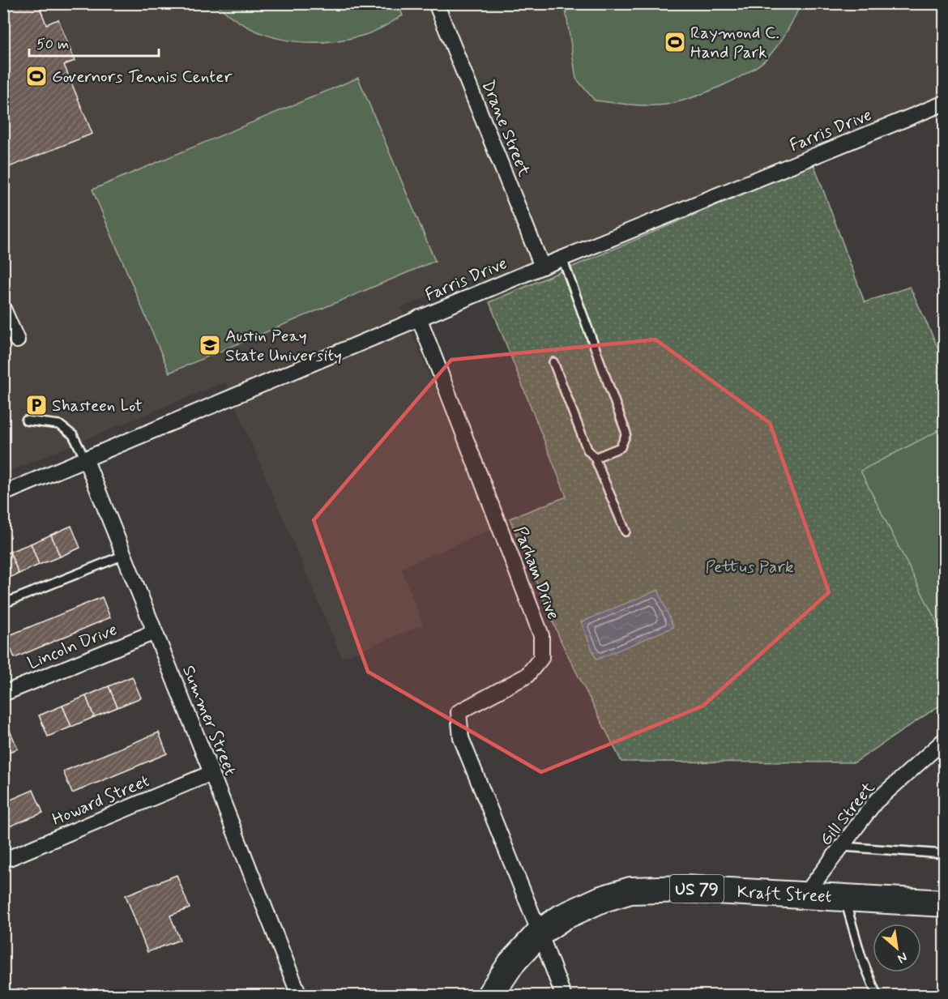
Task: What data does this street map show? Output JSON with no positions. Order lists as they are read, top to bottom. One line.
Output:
{"streets":{"highway":["US 79","Kraft Street"],"street":["Drane Street","Farris Drive","Parham Drive","Lincoln Drive","Summer Street","Howard Street","Gill Street"]},"crossings":[["Drane Street","Farris Drive"],["Farris Drive","Parham Drive"],["Farris Drive","Summer Street"],["Parham Drive","Kraft Street"],["Lincoln Drive","Summer Street"],["Summer Street","Howard Street"],["Gill Street","Kraft Street"]],"parks":["Pettus Park"],"places":{"sports":["Raymond C. Hand Park","Governors Tennis Center"],"school or university":["Austin Peay State University"],"parking":["Shasteen Lot"]},"scale_bar":"50 m","north":"bottom right"}
